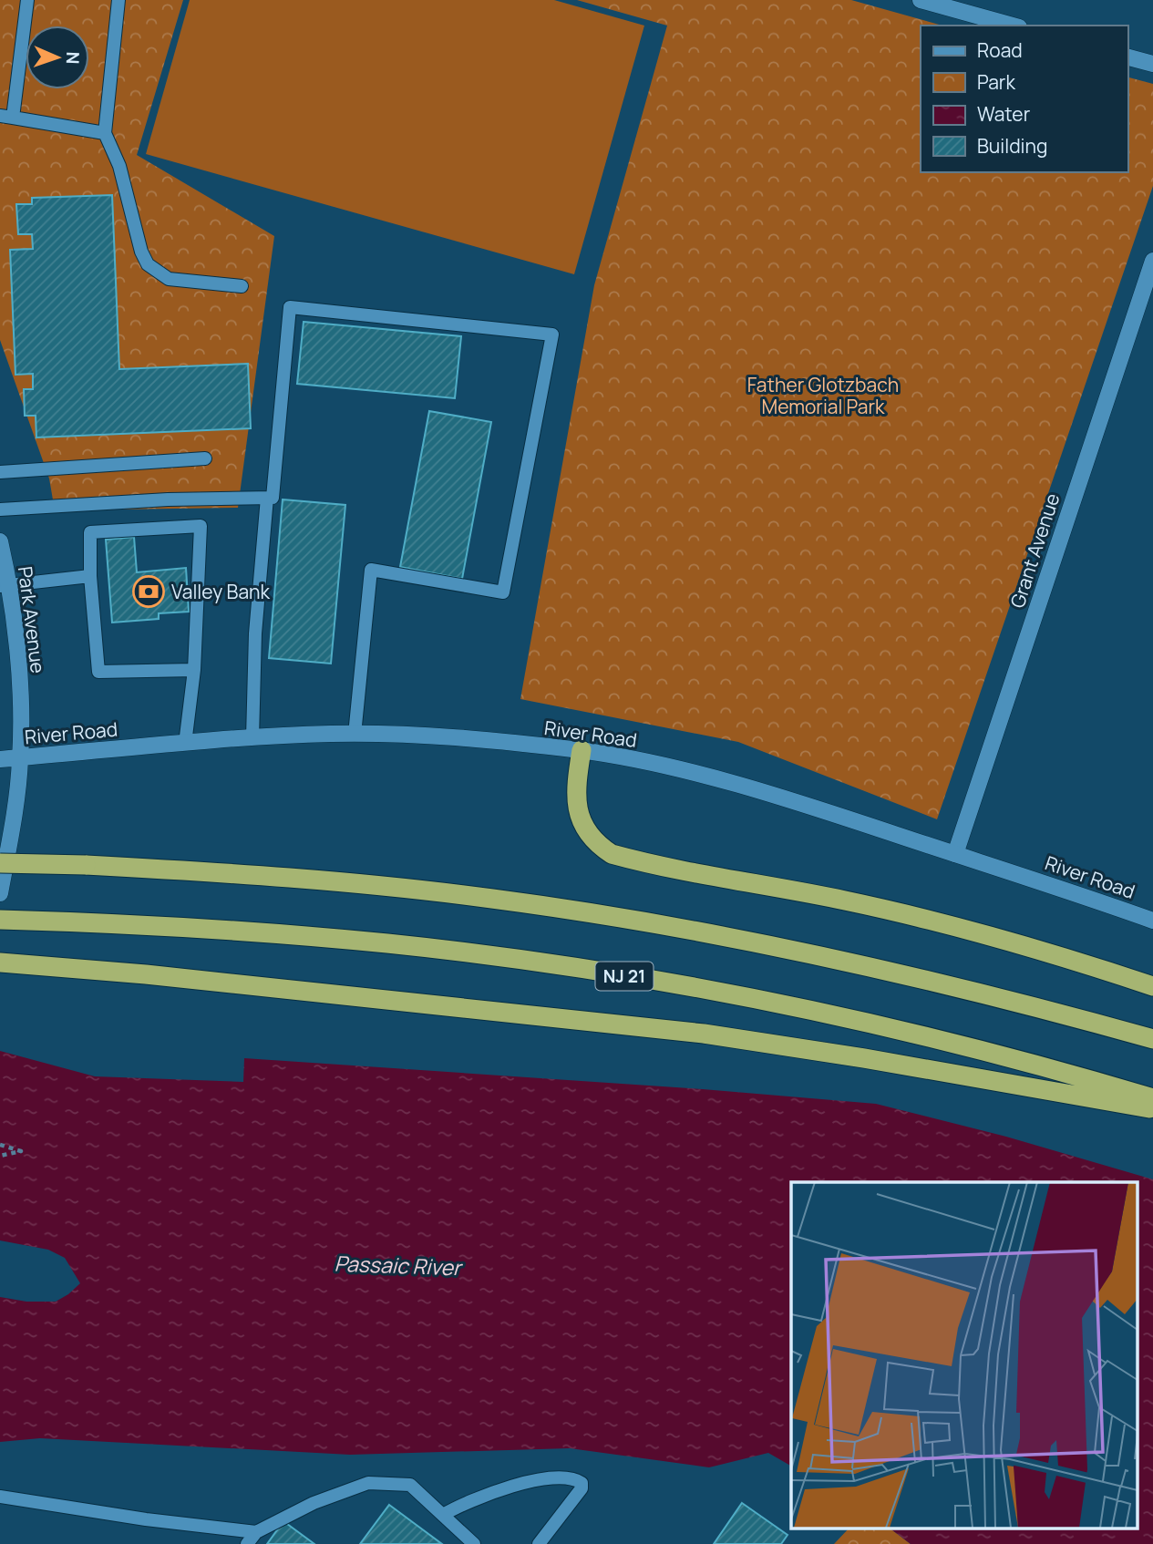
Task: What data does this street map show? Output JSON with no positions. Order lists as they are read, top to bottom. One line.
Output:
{"streets":{"highway":["NJ 21"],"street":["Grant Avenue","Park Avenue","River Road"]},"crossings":[["Grant Avenue","River Road"],["Park Avenue","River Road"]],"water":["Passaic River"],"parks":["Father Glotzbach Memorial Park"],"places":{"bank":["Valley Bank"]},"legend":["Road","Park","Water","Building"],"north":"right"}
